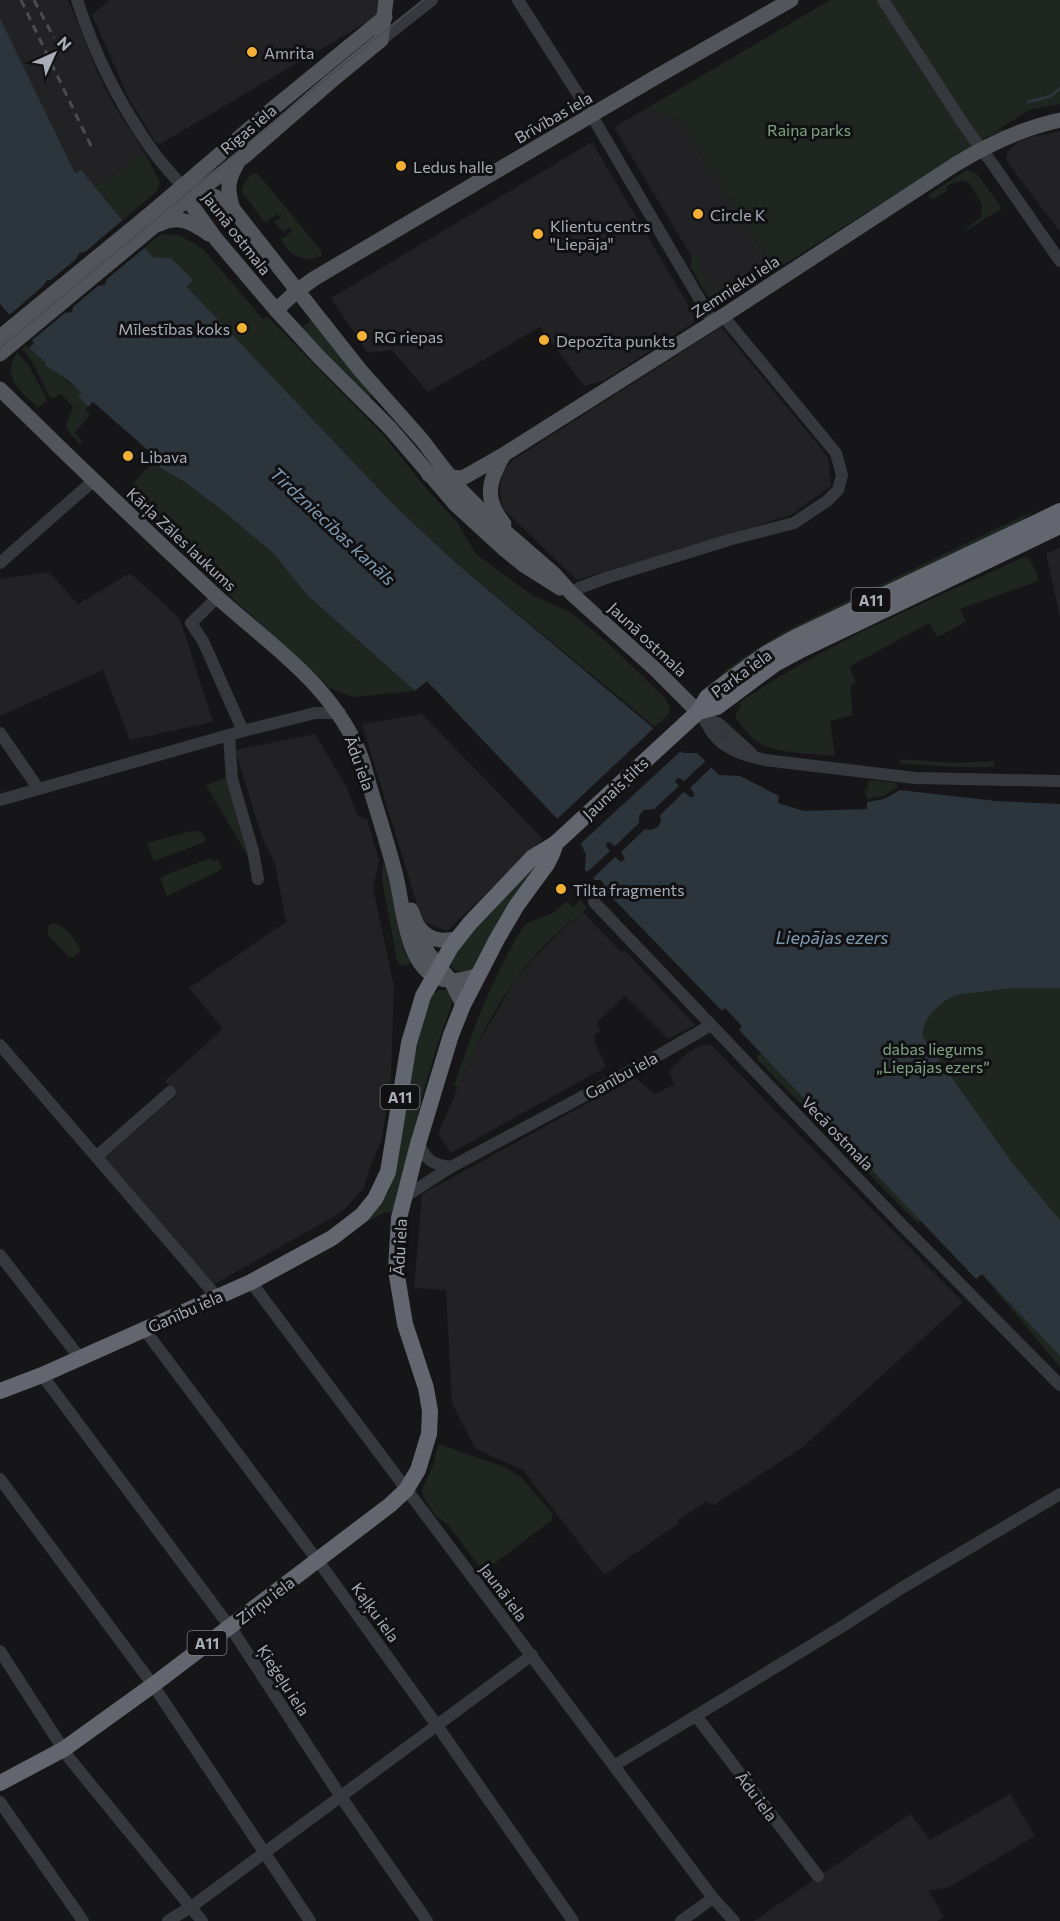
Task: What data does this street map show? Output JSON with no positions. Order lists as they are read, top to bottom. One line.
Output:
{"streets":{"highway":["A11","Parka iela","Ādu iela","Jaunais tilts","Ganību iela","Zirņu iela"],"main road":["Brīvības iela","Rīgas iela","Jaunā ostmala","Zemnieku iela","Kārļa Zāles laukums"],"street":["Vecā ostmala","Jaunā iela","Kaļķu iela","Ķieģeļu iela"]},"crossings":[["Brīvības iela","Jaunā ostmala"],["Rīgas iela","Jaunā ostmala"],["Jaunā ostmala","Zemnieku iela"],["Jaunā ostmala","Parka iela"],["Jaunā ostmala","Jaunais tilts"],["Kārļa Zāles laukums","Ādu iela"],["A11","Ādu iela"],["A11","Jaunais tilts"],["Parka iela","Jaunais tilts"],["Ādu iela","Ganību iela"],["Ādu iela","Jaunā iela"],["Ādu iela","Zirņu iela"],["Ganību iela","Vecā ostmala"],["Ganību iela","Jaunā iela"],["Ganību iela","Kaļķu iela"],["Ganību iela","Ķieģeļu iela"],["Jaunā iela","Zirņu iela"],["Zirņu iela","Kaļķu iela"],["Zirņu iela","Ķieģeļu iela"]],"water":["Tirdzniecības kanāls","Liepājas ezers"],"parks":["Raiņa parks","dabas liegums „Liepājas ezers”"],"places":["Amrita","Ledus halle","Circle K","Klientu centrs \"Liepāja\"","Mīlestības koks","RG riepas","Depozīta punkts","Libava","Tilta fragments"],"north":"top right"}
